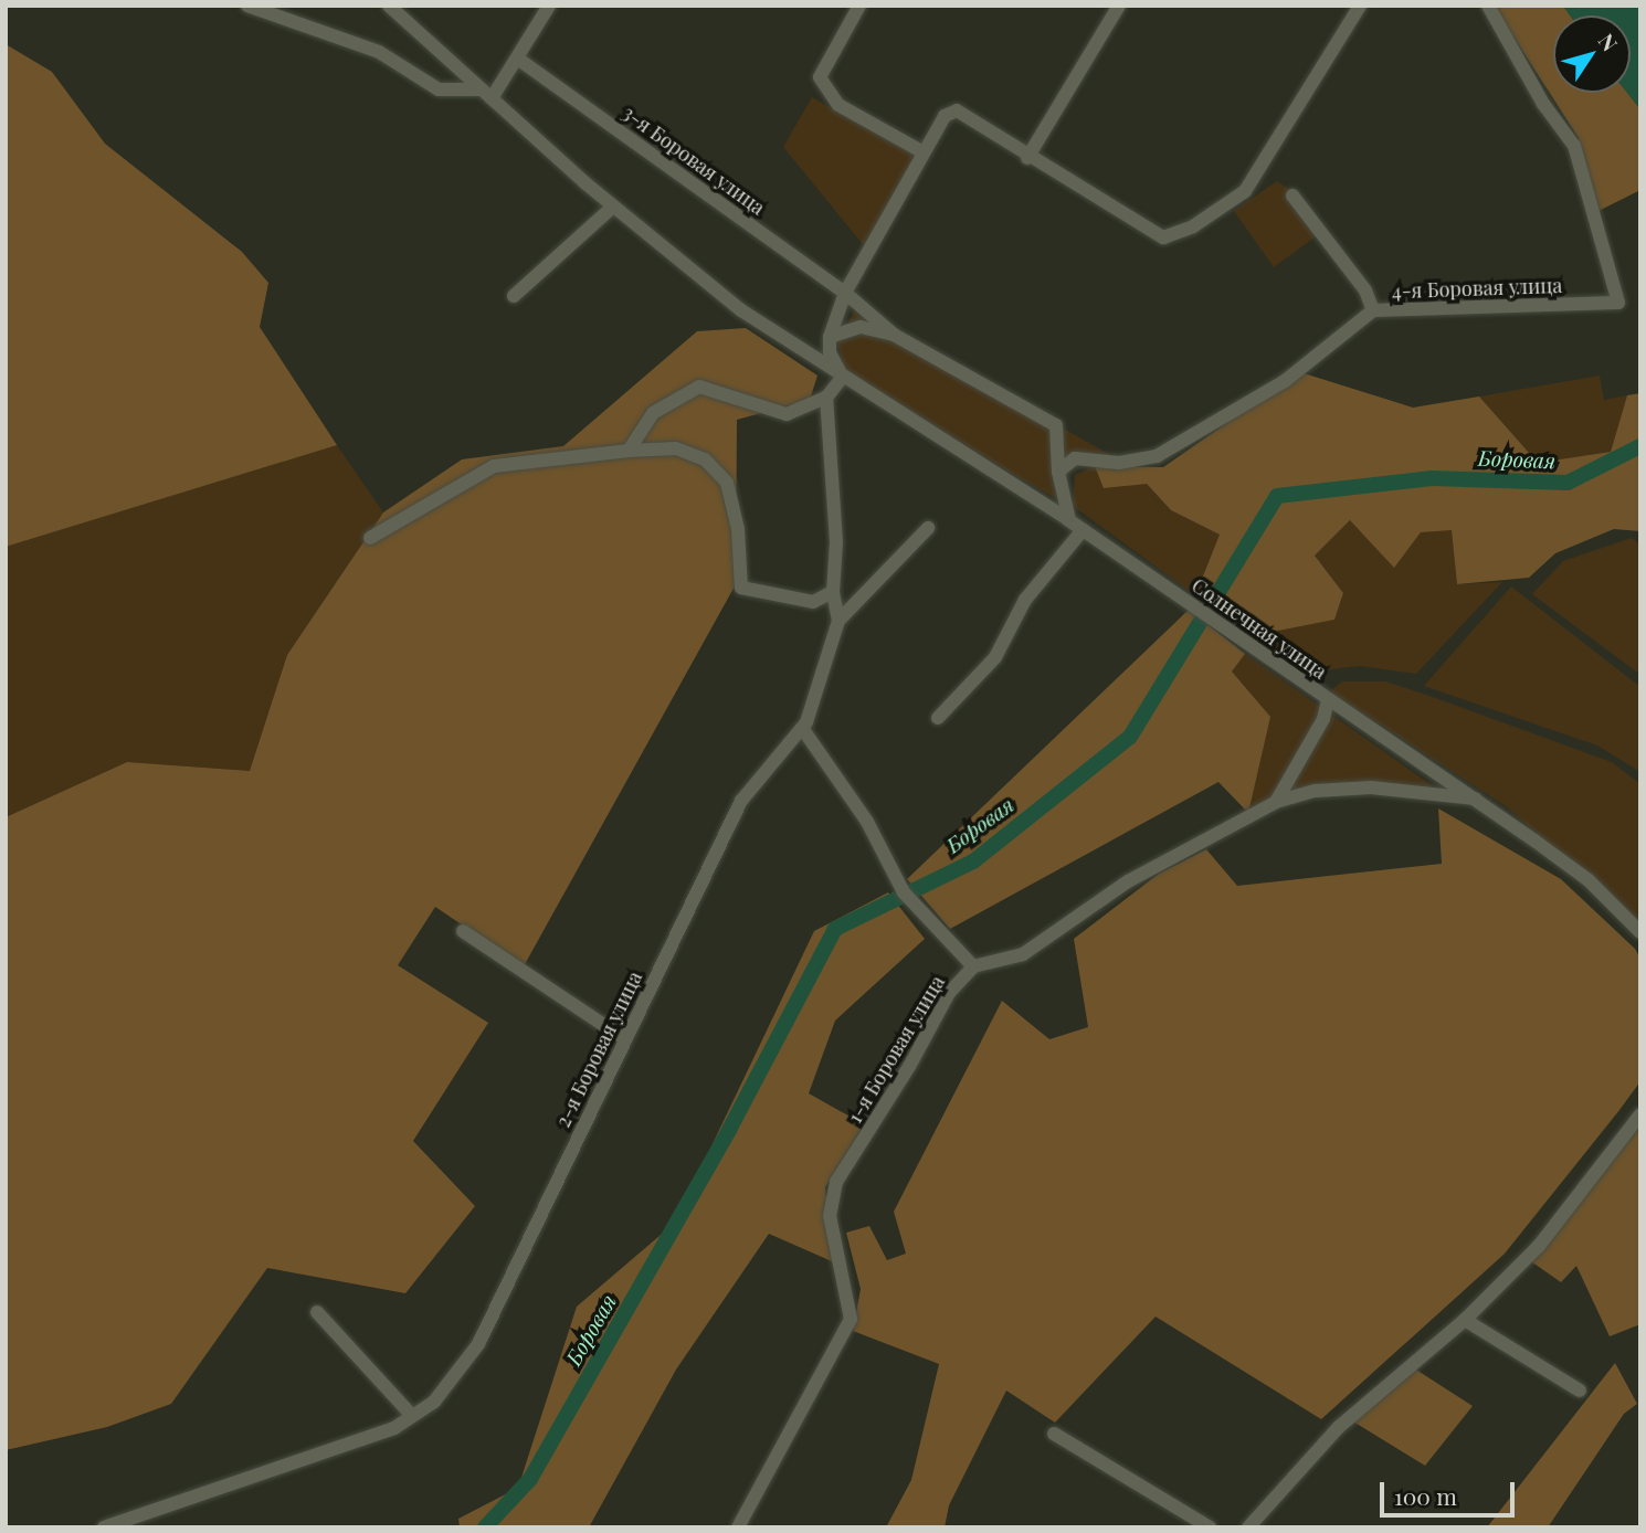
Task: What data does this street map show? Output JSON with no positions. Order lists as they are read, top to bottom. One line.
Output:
{"streets":{"street":["3-я Боровая улица","4-я Боровая улица","Солнечная улица","2-я Боровая улица","1-я Боровая улица"]},"water":["Боровая"],"scale_bar":"100 m","north":"top right"}
